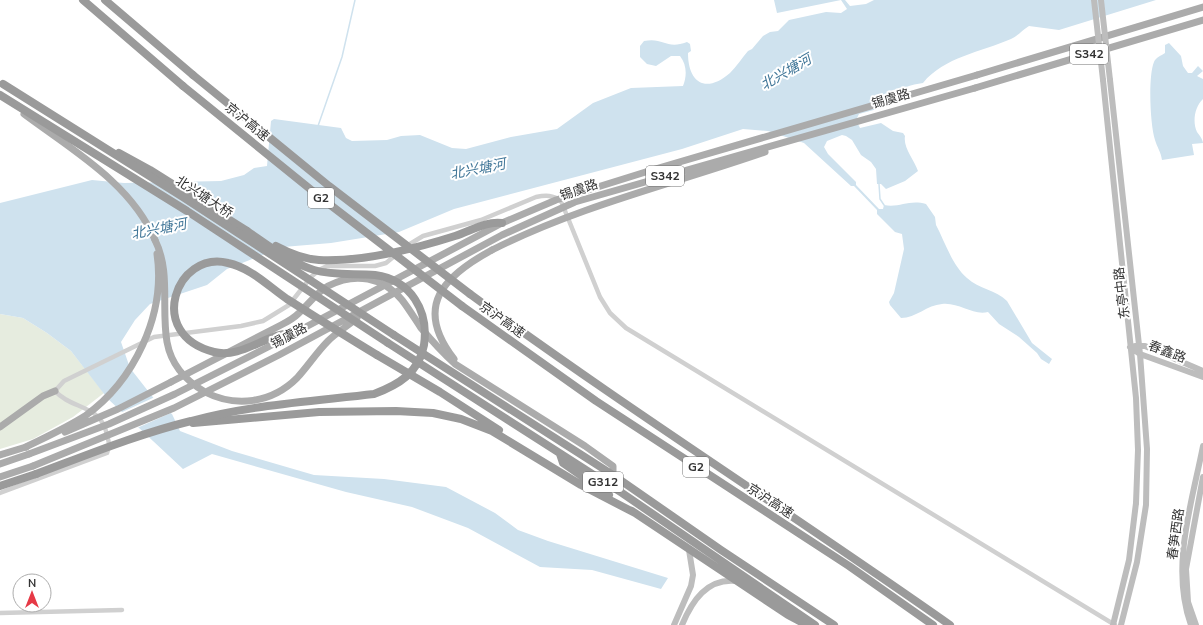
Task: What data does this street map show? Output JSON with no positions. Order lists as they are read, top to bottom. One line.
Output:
{"streets":{"highway":["京沪高速","北兴塘大桥","G2","G312"],"main road":["S342","锡虞路","东亭中路","春鑫路","春笋西路"]},"crossings":[["北兴塘大桥","G312"],["东亭中路","春鑫路"]],"water":["北兴塘河"],"north":"top"}
